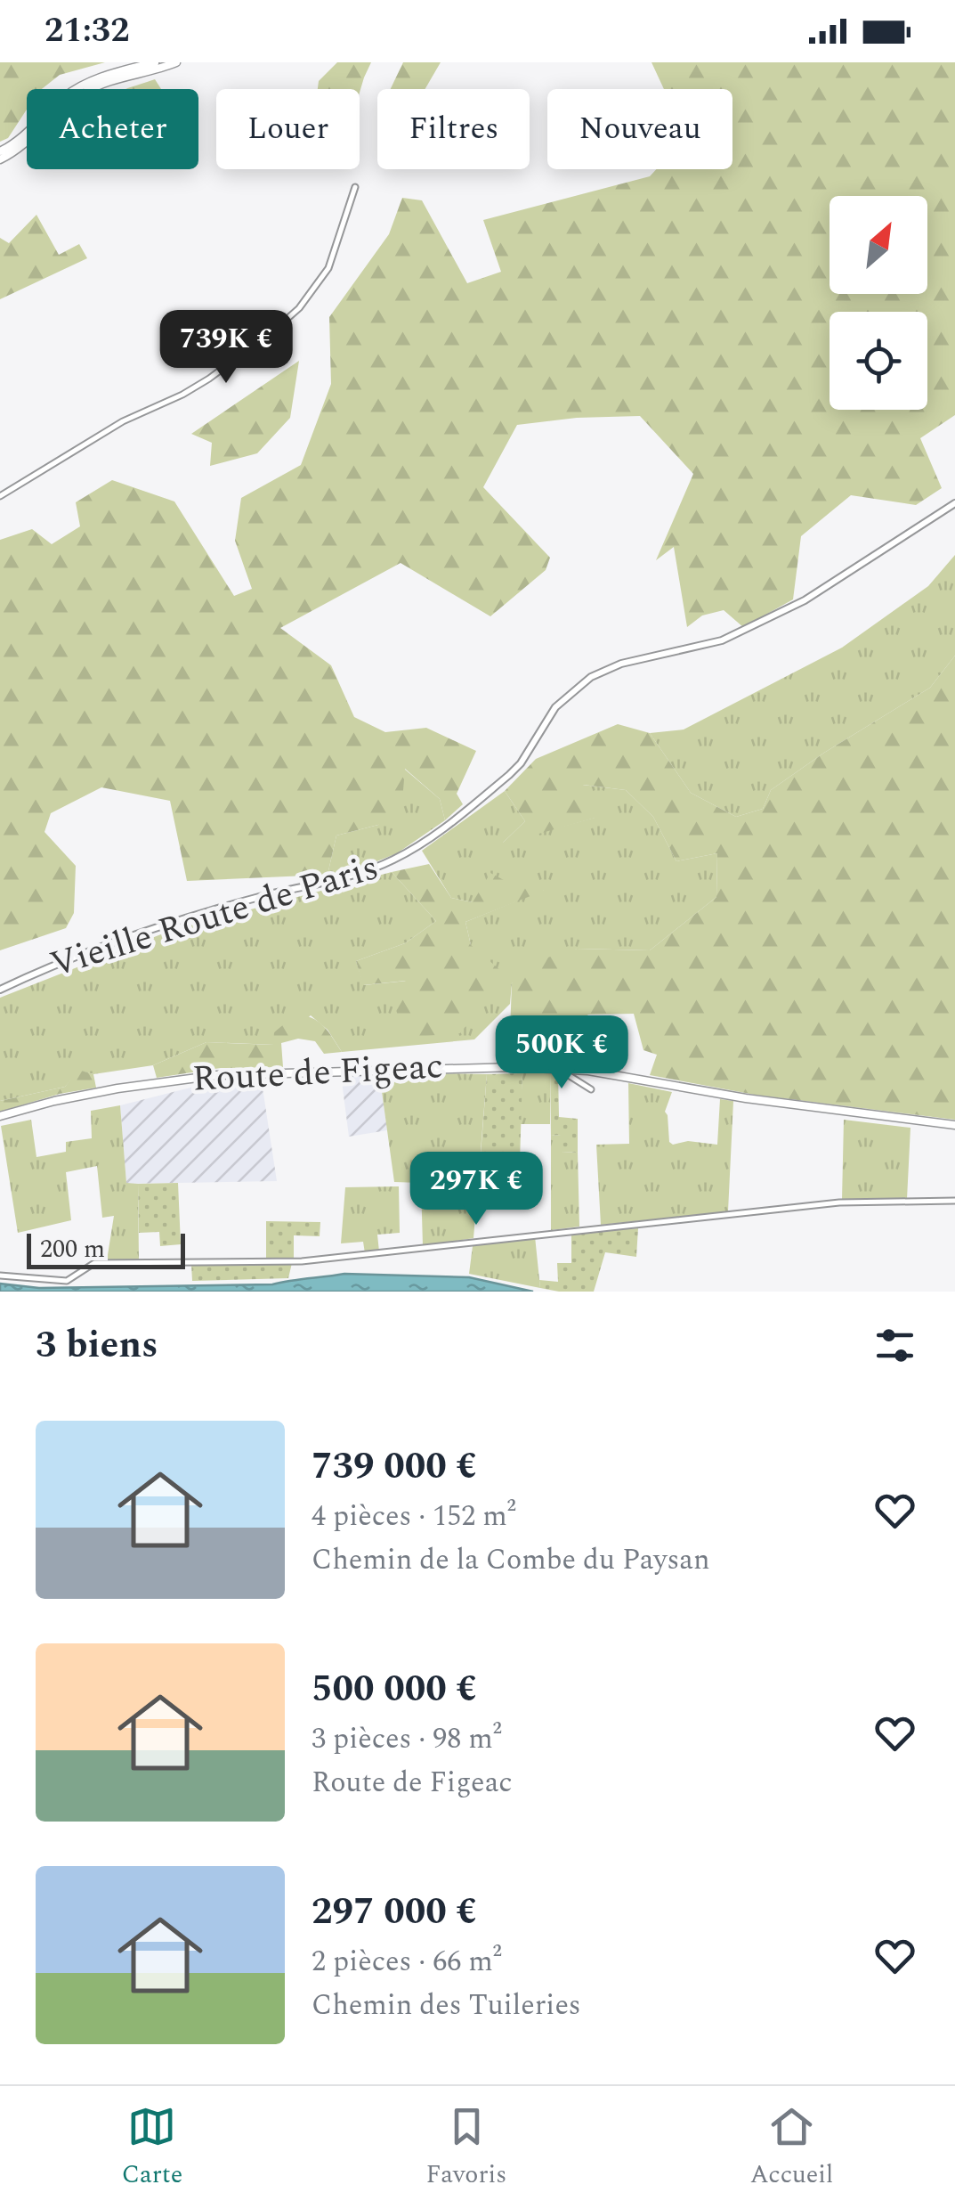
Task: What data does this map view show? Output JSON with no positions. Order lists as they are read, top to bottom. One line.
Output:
{"streets":{"main road":["Route de Figeac"],"street":["Vieille Route de Paris"]},"scale_bar":"200 m","north":"top right","page":{"status":"21:32","chip":["Acheter","Louer","Filtres","Nouveau"],"price":["739K €","500K €","297K €"],"scale":"200 m","heading":"3 biens","list":[{"name":"739 000 €","note":"4 pièces · 152 m² · Chemin de la Combe du Paysan"},{"name":"500 000 €","note":"3 pièces · 98 m² · Route de Figeac"},{"name":"297 000 €","note":"2 pièces · 66 m² · Chemin des Tuileries"}],"tabs":["Carte","Favoris","Accueil"]}}
